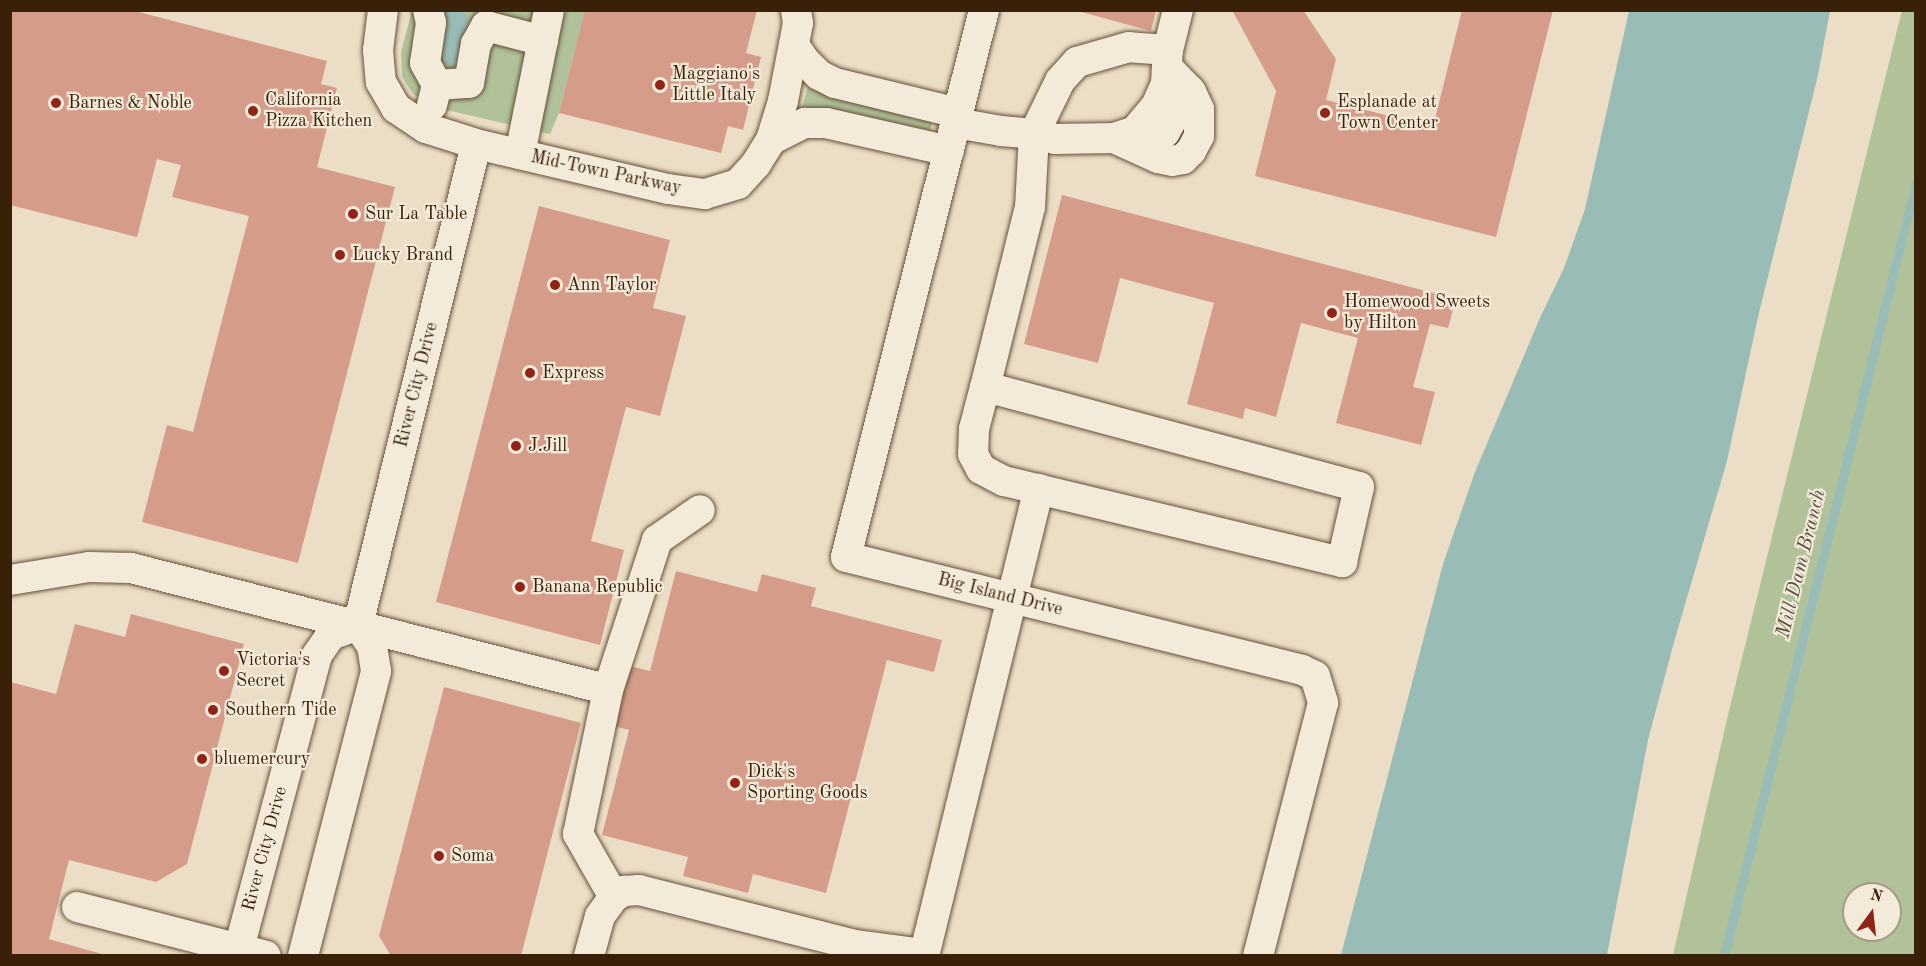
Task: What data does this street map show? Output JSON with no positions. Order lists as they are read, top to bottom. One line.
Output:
{"streets":{"street":["Mid-Town Parkway","River City Drive","Big Island Drive"]},"crossings":[["Mid-Town Parkway","River City Drive"]],"water":["Mill Dam Branch"],"places":["Maggiano's Little Italy","Barnes & Noble","California Pizza Kitchen","Esplanade at Town Center","Sur La Table","Lucky Brand","Ann Taylor","Homewood Sweets by Hilton","Express","J.Jill","Banana Republic","Victoria's Secret","Southern Tide","bluemercury","Dick's Sporting Goods","Soma"],"north":"top"}
